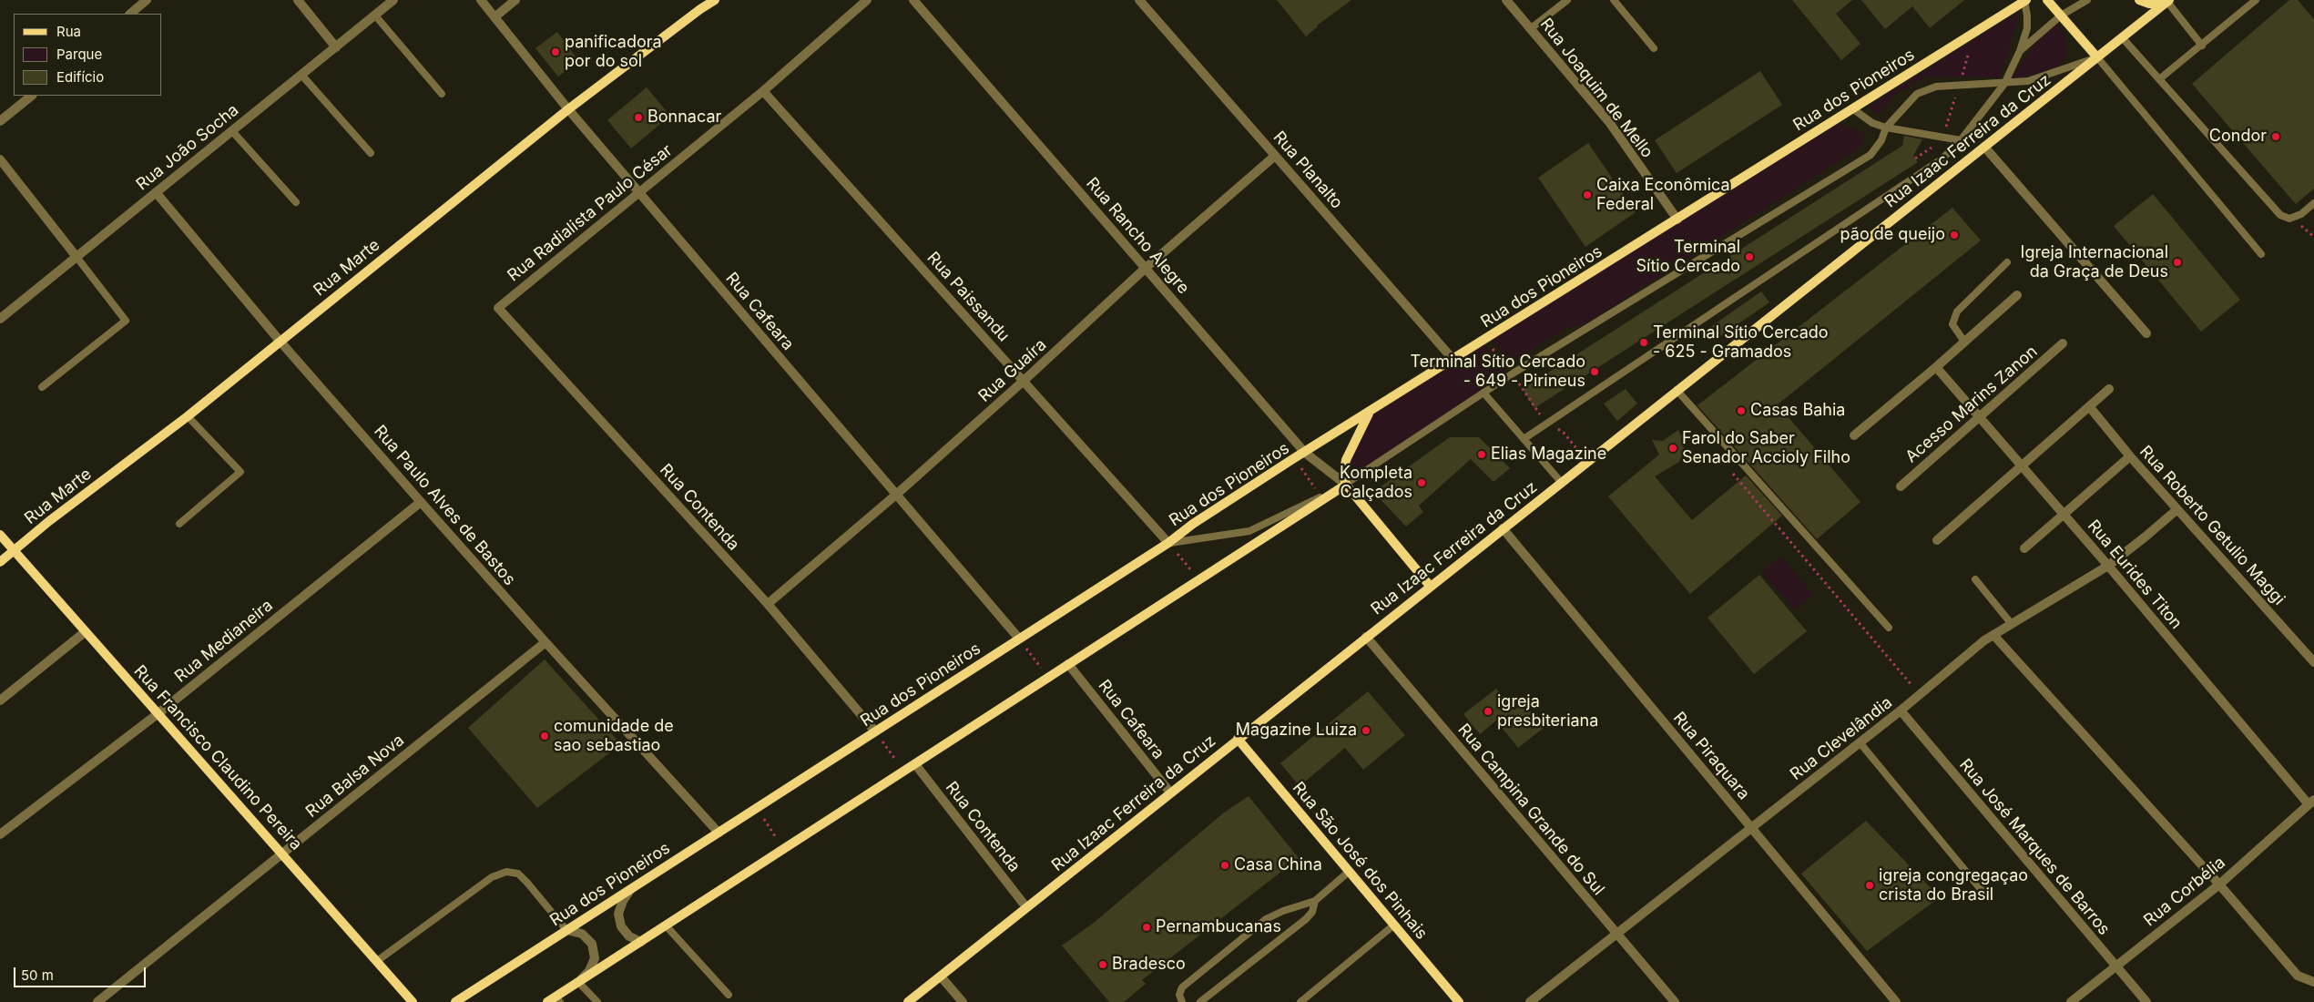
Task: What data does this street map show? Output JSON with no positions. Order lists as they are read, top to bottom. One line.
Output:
{"streets":{"street":["Rua Joaquim de Mello","Rua dos Pioneiros","Rua Izaac Ferreira da Cruz","Rua João Socha","Rua Planalto","Rua Radialista Paulo César","Rua Rancho Alegre","Rua Marte","Rua Paissandu","Rua Cafeara","Rua Guaíra","Acesso Marins Zanon","Rua Paulo Alves de Bastos","Rua Contenda","Rua Roberto Getulio Maggi","Rua Eurides Titon","Rua Medianeira","Rua Clevelândia","Rua Piraquara","Rua Francisco Claudino Pereira","Rua Balsa Nova","Rua Campina Grande do Sul","Rua José Marques de Barros","Rua São José dos Pinhais","Rua Corbélia"]},"crossings":[["Rua Joaquim de Mello","Rua dos Pioneiros"],["Rua dos Pioneiros","Rua Planalto"],["Rua dos Pioneiros","Rua Rancho Alegre"],["Rua dos Pioneiros","Rua Paissandu"],["Rua dos Pioneiros","Rua Cafeara"],["Rua dos Pioneiros","Rua Paulo Alves de Bastos"],["Rua dos Pioneiros","Rua Contenda"],["Rua Izaac Ferreira da Cruz","Rua Rancho Alegre"],["Rua Izaac Ferreira da Cruz","Rua Cafeara"],["Rua Izaac Ferreira da Cruz","Rua Contenda"],["Rua Izaac Ferreira da Cruz","Rua Piraquara"],["Rua Izaac Ferreira da Cruz","Rua Campina Grande do Sul"],["Rua Izaac Ferreira da Cruz","Rua São José dos Pinhais"],["Rua João Socha","Rua Paulo Alves de Bastos"],["Rua Planalto","Rua Guaíra"],["Rua Radialista Paulo César","Rua Paissandu"],["Rua Radialista Paulo César","Rua Cafeara"],["Rua Radialista Paulo César","Rua Contenda"],["Rua Rancho Alegre","Rua Guaíra"],["Rua Marte","Rua Cafeara"],["Rua Marte","Rua Paulo Alves de Bastos"],["Rua Marte","Rua Francisco Claudino Pereira"],["Rua Paissandu","Rua Guaíra"],["Rua Cafeara","Rua Guaíra"],["Rua Guaíra","Rua Contenda"],["Acesso Marins Zanon","Rua Eurides Titon"],["Rua Paulo Alves de Bastos","Rua Medianeira"],["Rua Paulo Alves de Bastos","Rua Balsa Nova"],["Rua Roberto Getulio Maggi","Rua Clevelândia"],["Rua Eurides Titon","Rua Clevelândia"],["Rua Eurides Titon","Rua Corbélia"],["Rua Medianeira","Rua Francisco Claudino Pereira"],["Rua Clevelândia","Rua Piraquara"],["Rua Clevelândia","Rua Campina Grande do Sul"],["Rua Clevelândia","Rua José Marques de Barros"],["Rua Francisco Claudino Pereira","Rua Balsa Nova"],["Rua José Marques de Barros","Rua Corbélia"]],"places":["panificadora por do sol","Bonnacar","Condor","Caixa Econômica Federal","pão de queijo","Terminal Sítio Cercado","Igreja Internacional da Graça de Deus","Terminal Sítio Cercado - 625 - Gramados","Terminal Sítio Cercado - 649 - Pirineus","Casas Bahia","Farol do Saber Senador Accioly Filho","Elias Magazine","Kompleta Calçados","igreja presbiteriana","Magazine Luiza","comunidade de sao sebastiao","Casa China","igreja congregaçao crista do Brasil","Pernambucanas","Bradesco"],"legend":["Rua","Parque","Edifício"],"scale_bar":"50 m"}
